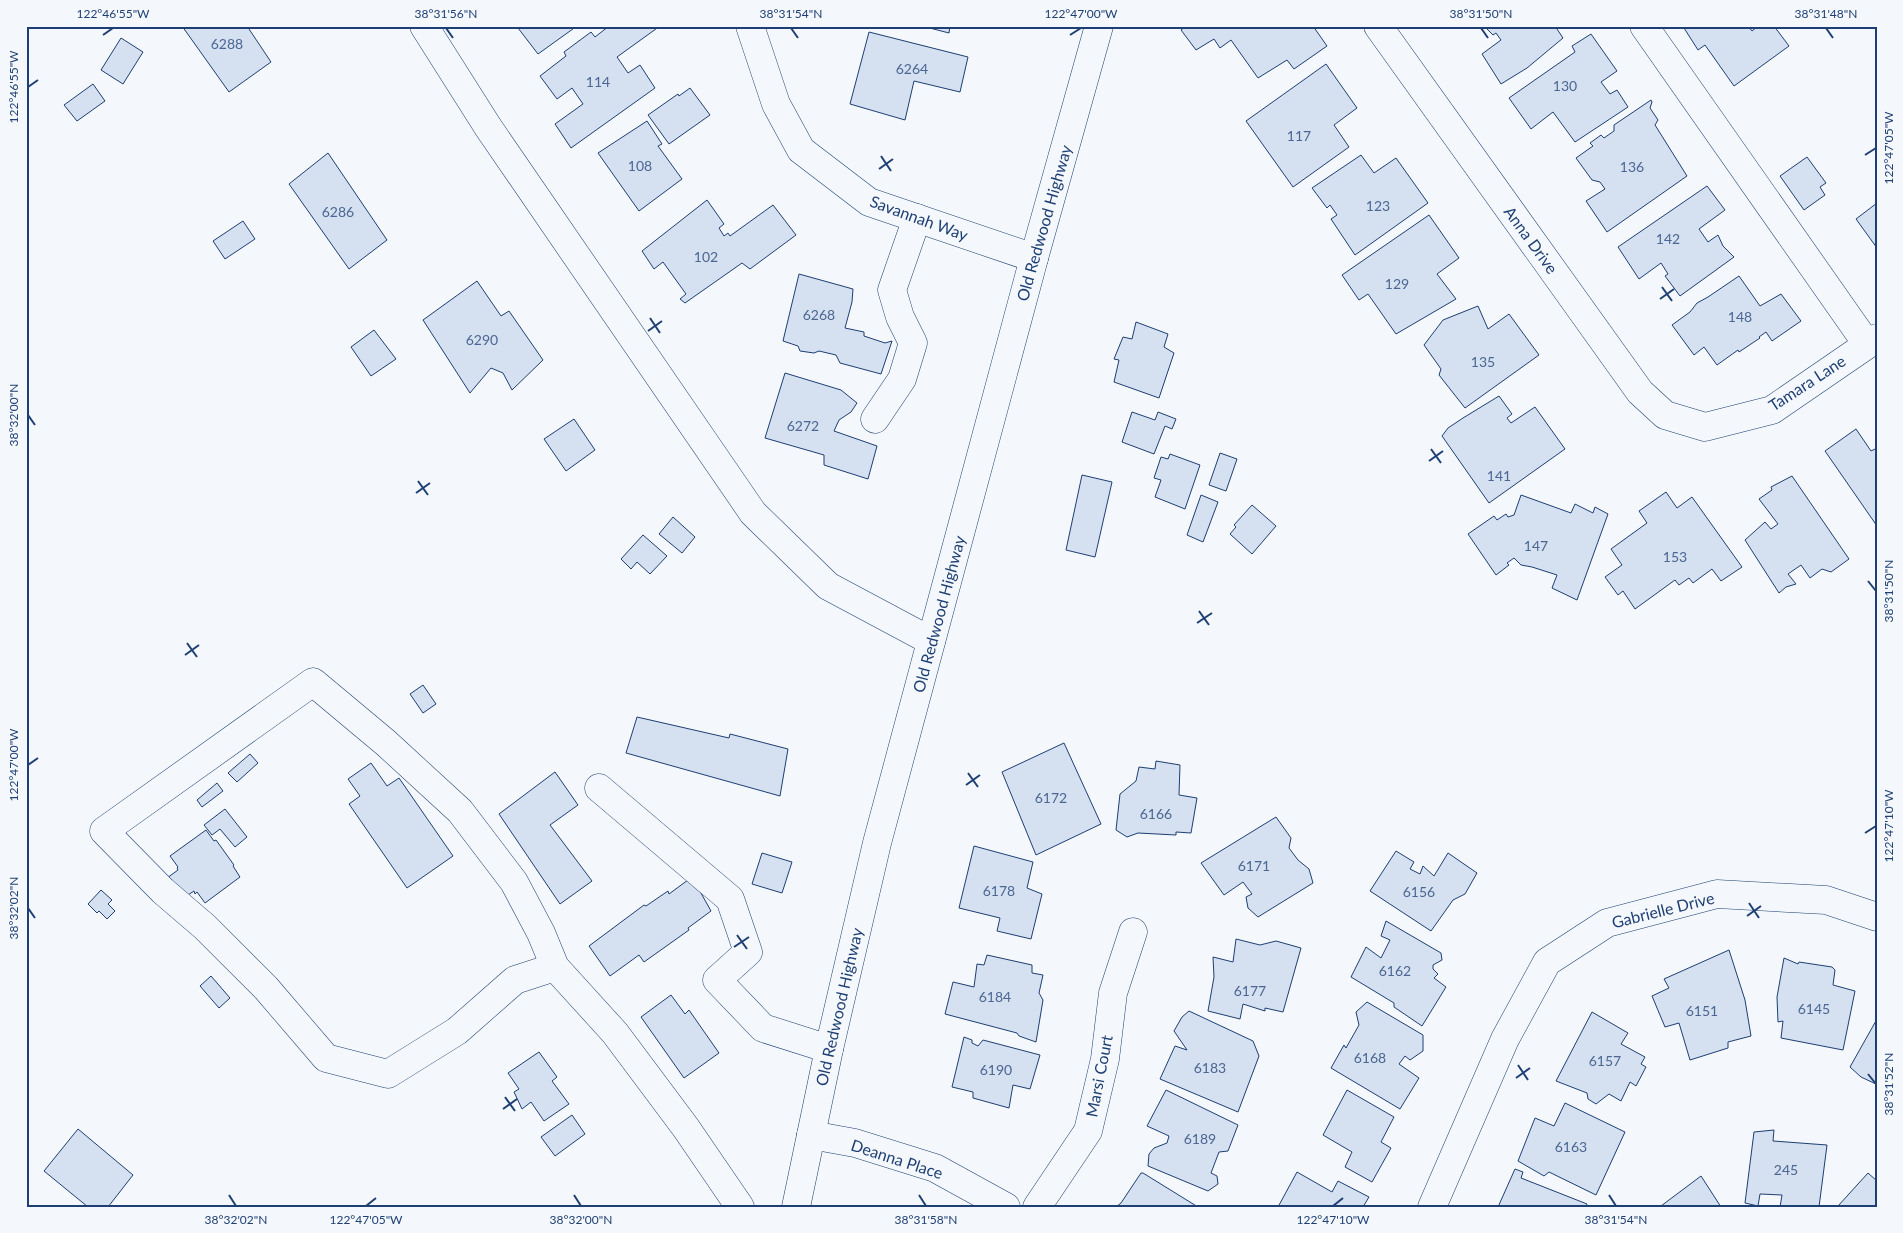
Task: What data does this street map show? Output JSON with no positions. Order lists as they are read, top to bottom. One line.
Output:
{"streets":{"street":["Savannah Way","Old Redwood Highway","Anna Drive","Tamara Lane","Gabrielle Drive","Marsi Court","Deanna Place"]},"crossings":[["Savannah Way","Old Redwood Highway"],["Old Redwood Highway","Deanna Place"],["Anna Drive","Tamara Lane"]],"house_numbers":["6288","6264","114","130","117","108","136","123","6286","142","102","129","6268","148","6290","135","6272","141","147","153","6172","6166","6171","6178","6156","6162","6177","6184","6145","6151","6168","6157","6183","6190","6189","6163","245"],"coordinates":["122°46'55\"W","38°31'56\"N","38°31'54\"N","122°47'00\"W","38°31'50\"N","38°31'48\"N","122°47'05\"W","38°32'00\"N","122°47'10\"W","38°32'02\"N","38°31'52\"N","38°31'58\"N"]}
